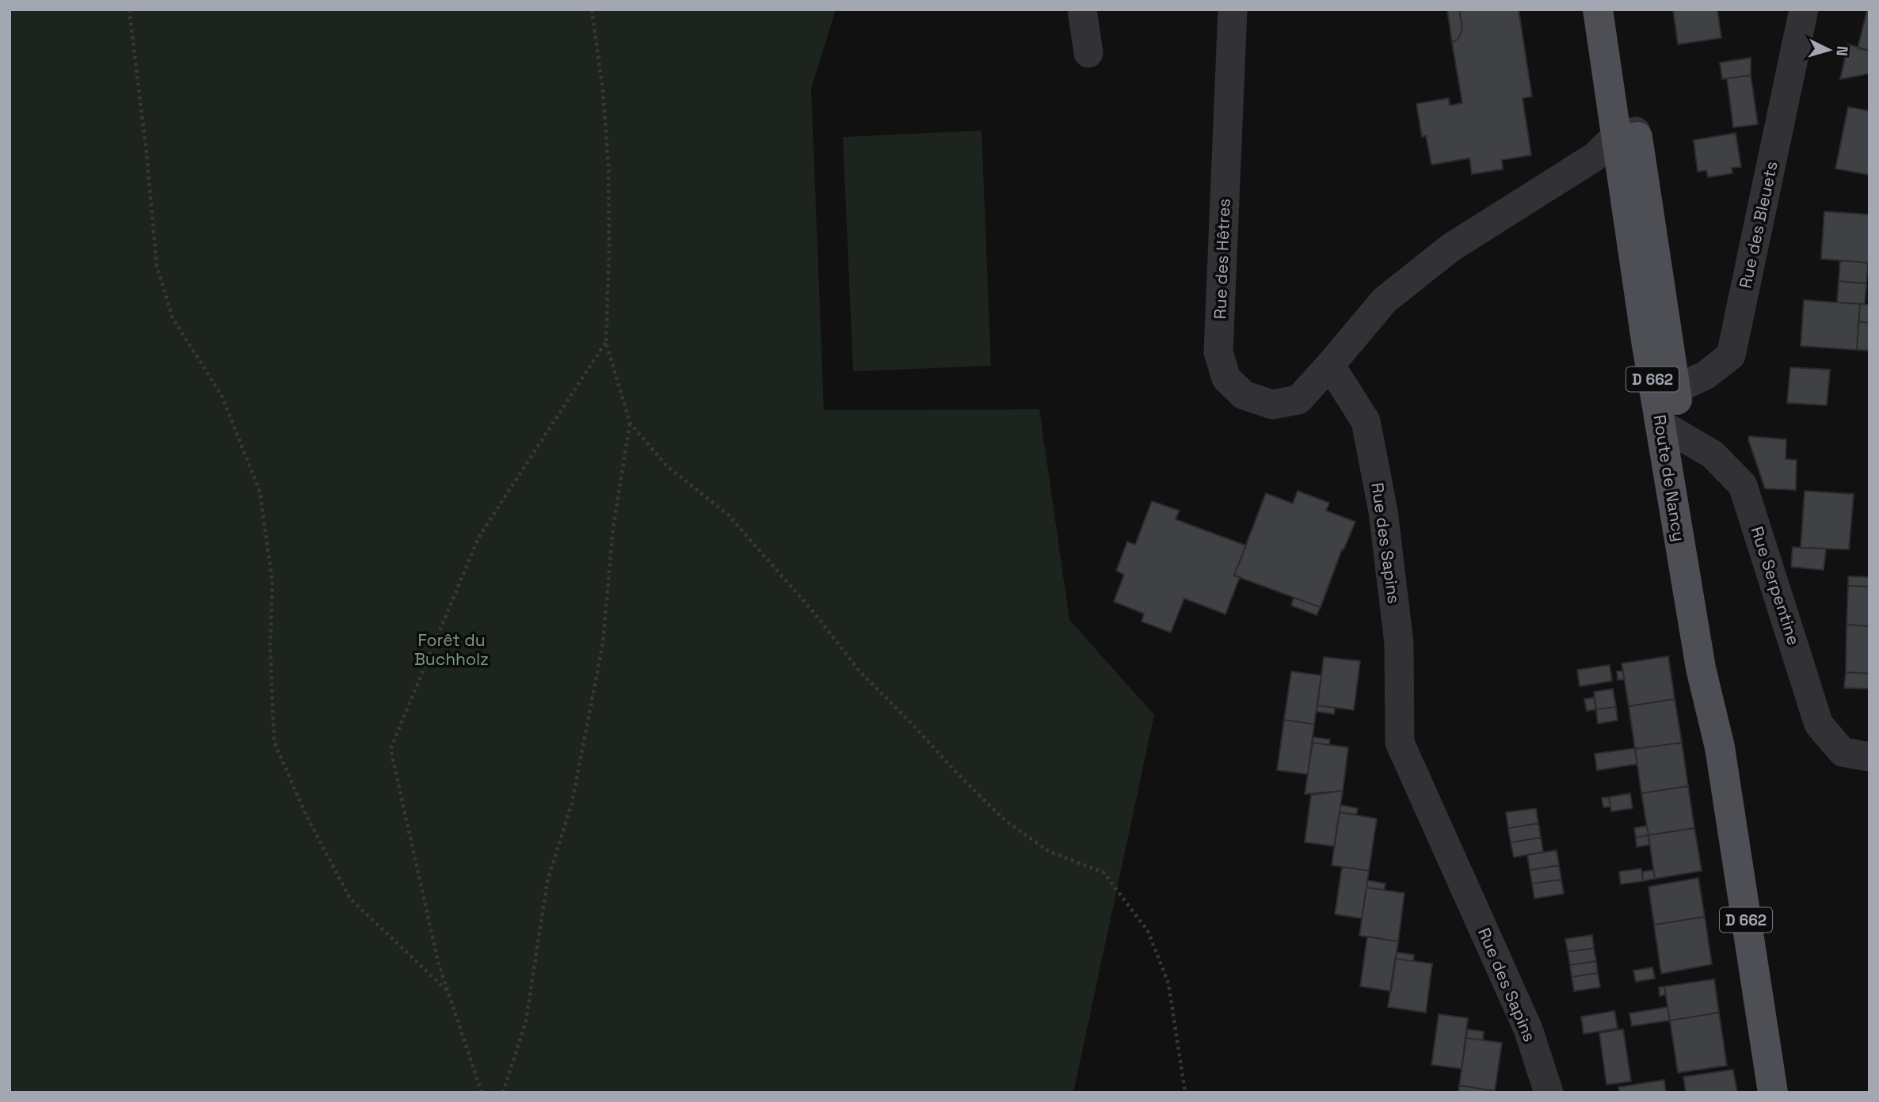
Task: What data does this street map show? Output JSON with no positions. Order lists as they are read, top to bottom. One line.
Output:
{"streets":{"main road":["D 662","Route de Nancy"],"street":["Rue des Bleuets","Rue des Hêtres","Rue des Sapins","Rue Serpentine"]},"crossings":[["Rue des Bleuets","Route de Nancy"],["Rue des Bleuets","Rue Serpentine"],["Rue des Hêtres","Rue des Sapins"],["Route de Nancy","Rue Serpentine"]],"parks":["Forêt du Buchholz"],"north":"right"}
